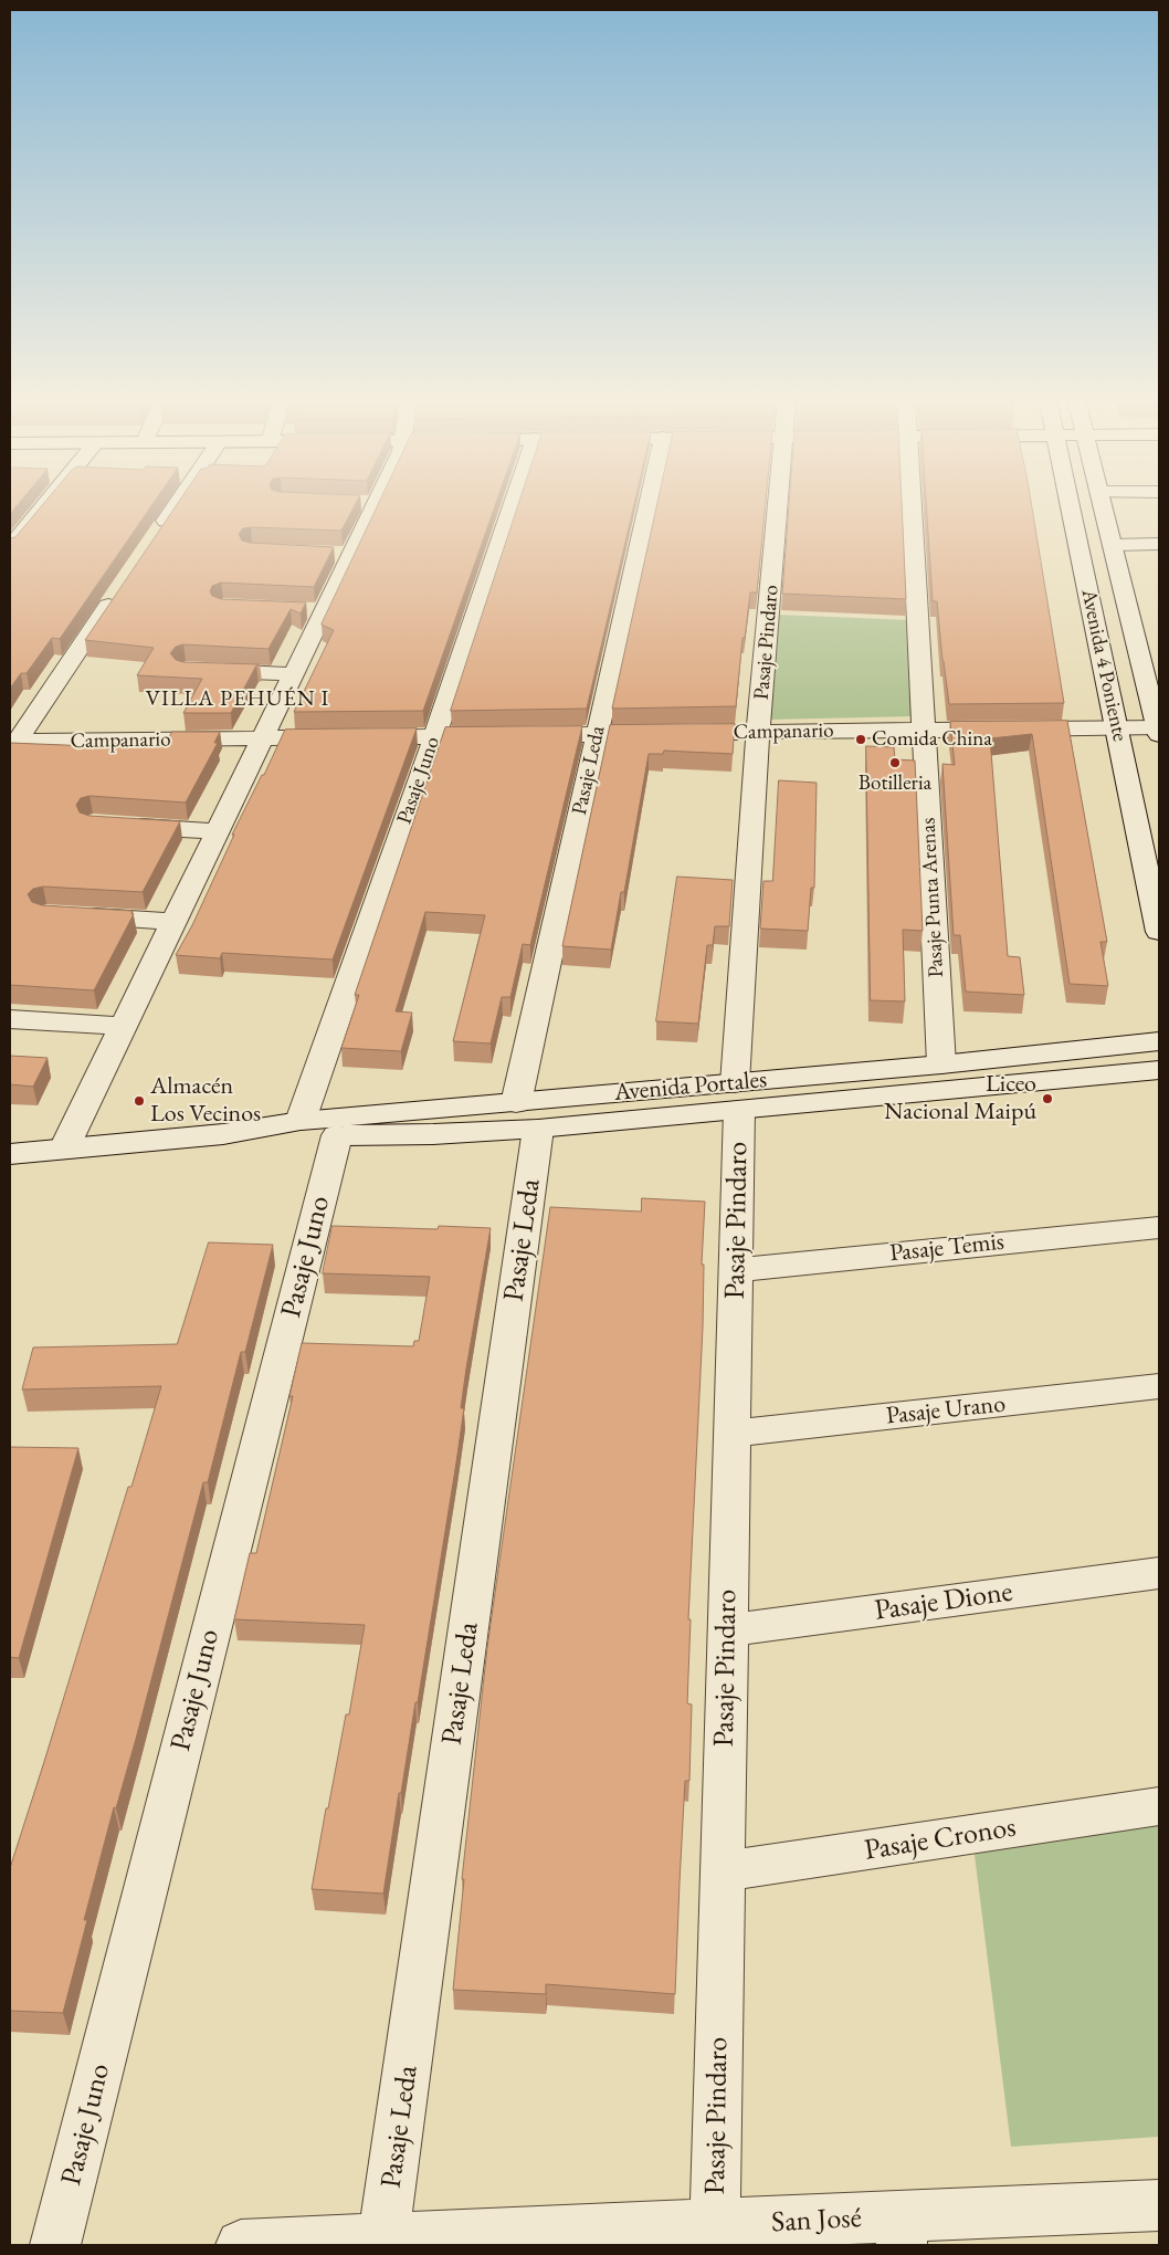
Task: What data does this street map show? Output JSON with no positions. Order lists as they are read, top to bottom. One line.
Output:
{"streets":{"street":["Pasaje Pindaro","Avenida 4 Poniente","Campanario","Pasaje Leda","Pasaje Juno","Pasaje Punta Arenas","Avenida Portales","Pasaje Temis","Pasaje Urano","Pasaje Dione","Pasaje Cronos","San José"]},"crossings":[["Pasaje Pindaro","Campanario"],["Pasaje Pindaro","Avenida Portales"],["Pasaje Pindaro","Pasaje Temis"],["Pasaje Pindaro","Pasaje Urano"],["Pasaje Pindaro","Pasaje Dione"],["Pasaje Pindaro","Pasaje Cronos"],["Pasaje Pindaro","San José"],["Avenida 4 Poniente","Campanario"],["Campanario","Pasaje Leda"],["Campanario","Pasaje Juno"],["Campanario","Pasaje Punta Arenas"],["Pasaje Leda","Avenida Portales"],["Pasaje Leda","San José"],["Pasaje Juno","Avenida Portales"],["Pasaje Punta Arenas","Avenida Portales"]],"districts":["VILLA PEHUÉN I"],"places":["Comida China","Botilleria","Liceo Nacional Maipú","Almacén Los Vecinos"]}
